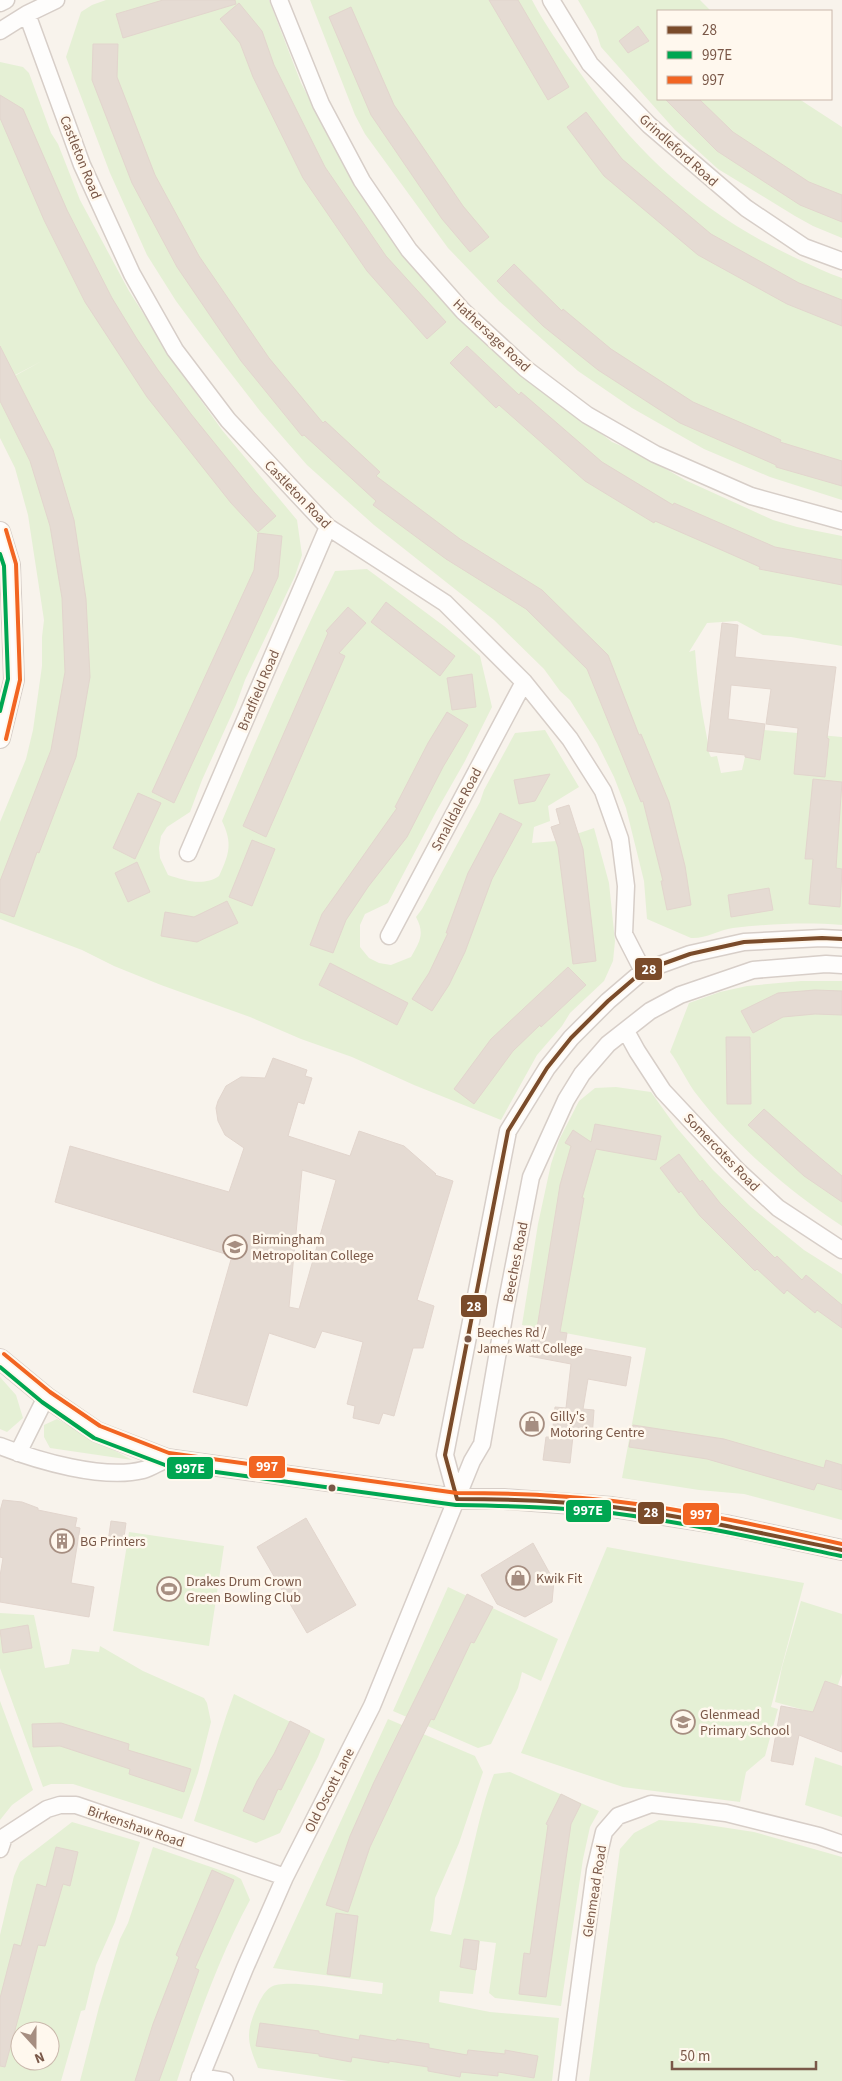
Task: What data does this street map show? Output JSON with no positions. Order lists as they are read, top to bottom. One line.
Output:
{"streets":{"street":["Grindleford Road","Castleton Road","Hathersage Road","Bradfield Road","Smalldale Road","Somercotes Road","Beeches Road","Old Oscott Lane","Birkenshaw Road","Glenmead Road"]},"crossings":[["Castleton Road","Bradfield Road"],["Castleton Road","Smalldale Road"],["Somercotes Road","Beeches Road"],["Beeches Road","Old Oscott Lane"],["Old Oscott Lane","Birkenshaw Road"]],"places":{"school or university":["Birmingham Metropolitan College","Glenmead Primary School"],"other":["Beeches Rd / James Watt College"],"shop":["Gilly's Motoring Centre","Kwik Fit"],"building":["BG Printers"],"sports":["Drakes Drum Crown Green Bowling Club"]},"lines":["transit line 997","transit line 997E","transit line 28"],"legend":["28","997E","997"],"scale_bar":"50 m","north":"bottom"}
